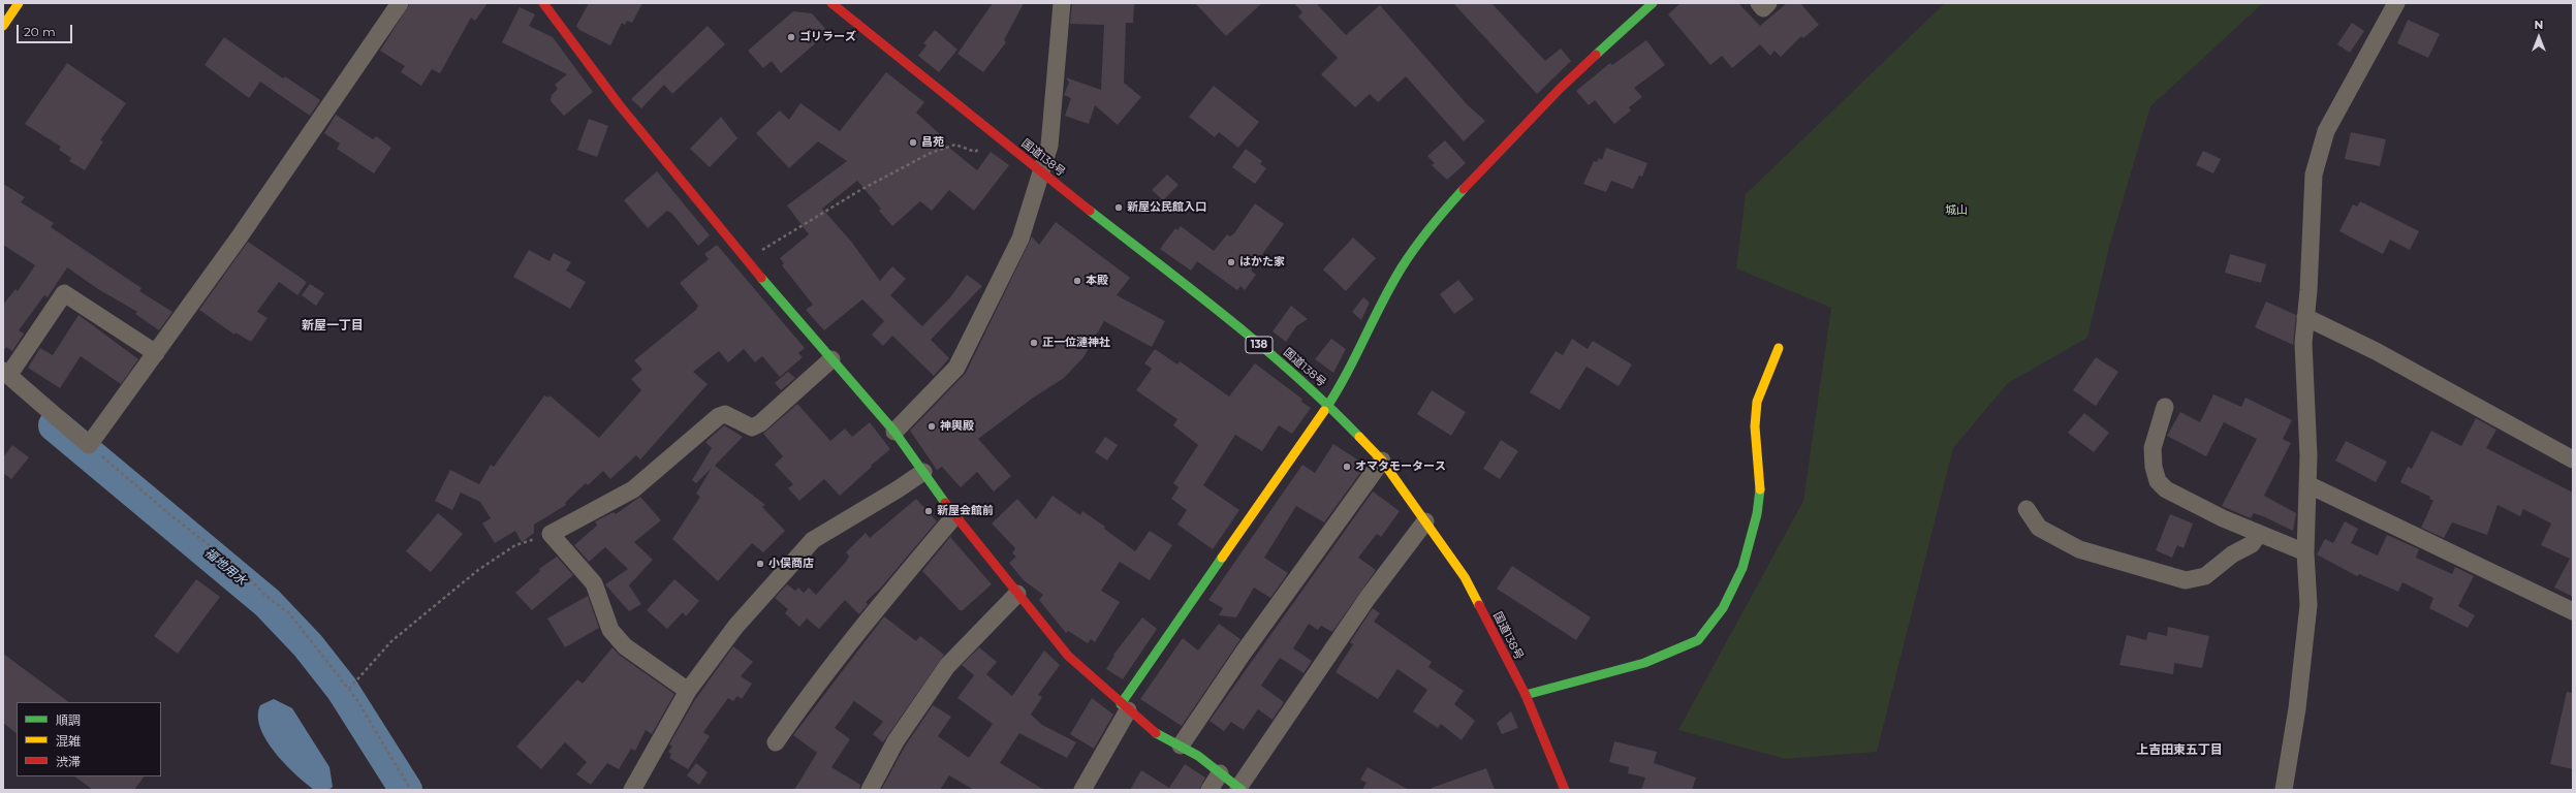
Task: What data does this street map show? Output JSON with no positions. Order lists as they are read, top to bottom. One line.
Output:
{"streets":{"main road":["国道138号","138"]},"districts":["新屋一丁目","上吉田東五丁目"],"water":["福地用水"],"parks":["城山"],"places":["ゴリラーズ","昌苑","新屋公民館入口","はかた家","本殿","正一位漣神社","神輿殿","オマタモータース","新屋会館前","小俣商店"],"legend":["順調","混雑","渋滞"],"scale_bar":"20 m","north":"top"}
